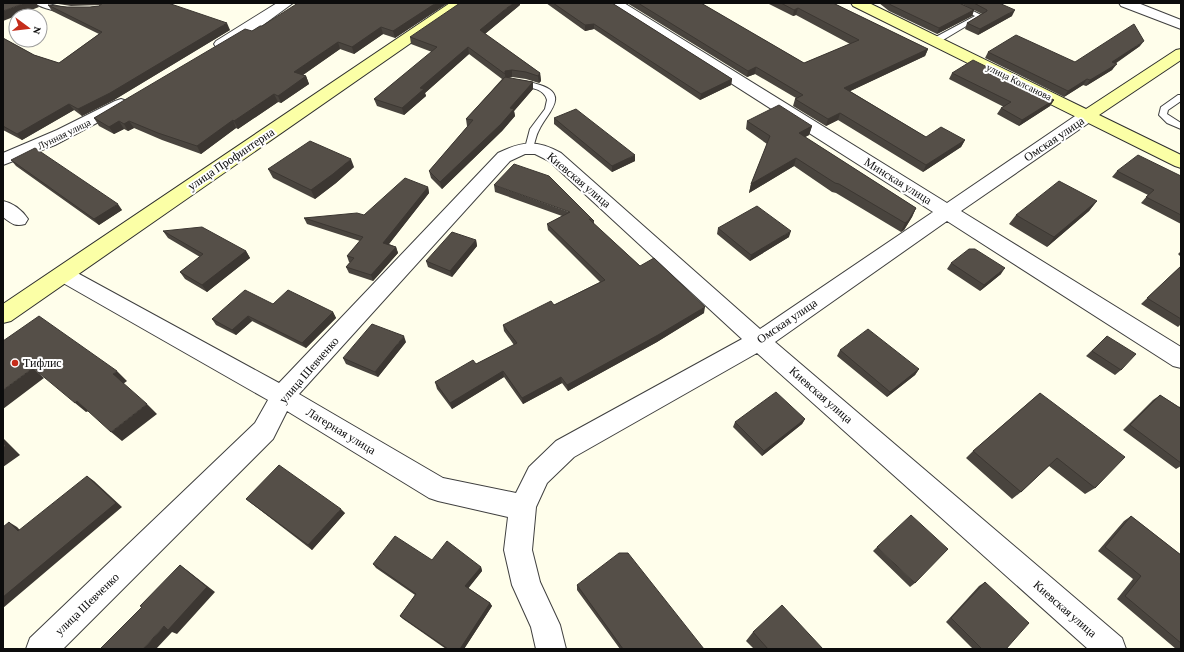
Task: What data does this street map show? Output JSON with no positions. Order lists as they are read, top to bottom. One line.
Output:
{"streets":{"street":["улица Колсанова","Лунная улица","Омская улица","улица Профинтерна","Киевская улица","Минская улица","улица Шевченко","Лагерная улица"]},"crossings":[["улица Колсанова","Омская улица"],["Омская улица","Киевская улица"],["Омская улица","Минская улица"],["Омская улица","Лагерная улица"],["улица Профинтерна","Лагерная улица"],["Киевская улица","улица Шевченко"],["улица Шевченко","Лагерная улица"]],"places":["Тифлис"],"north":"right"}
